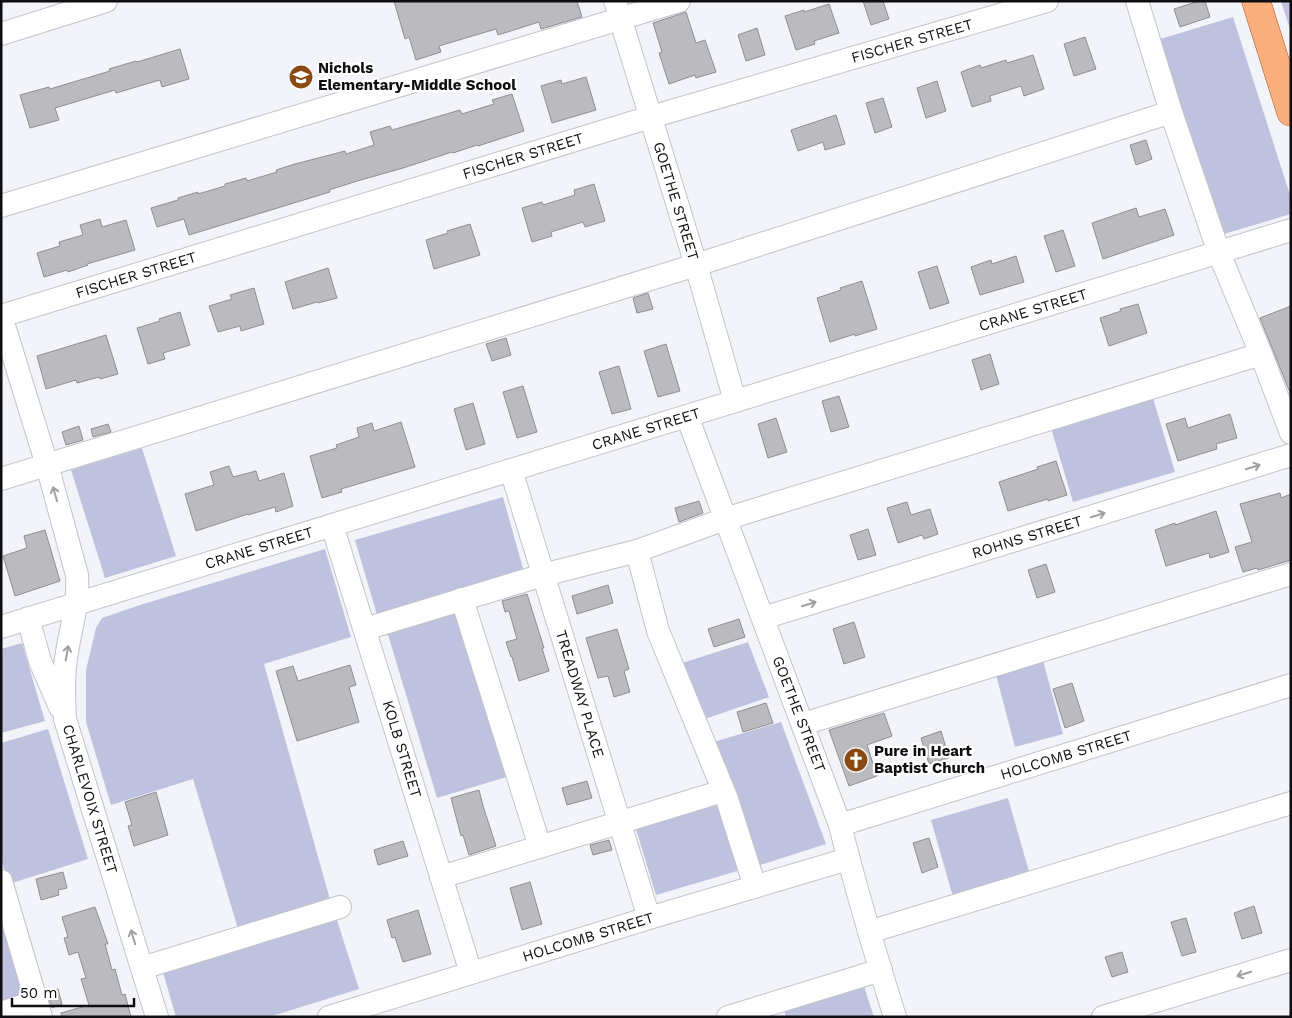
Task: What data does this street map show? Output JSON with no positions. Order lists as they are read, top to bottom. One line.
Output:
{"streets":{"street":["FISCHER STREET","GOETHE STREET","CRANE STREET","ROHNS STREET","TREADWAY PLACE","KOLB STREET","HOLCOMB STREET","CHARLEVOIX STREET"]},"crossings":[["FISCHER STREET","GOETHE STREET"],["FISCHER STREET","CHARLEVOIX STREET"],["GOETHE STREET","CRANE STREET"],["GOETHE STREET","ROHNS STREET"],["GOETHE STREET","HOLCOMB STREET"],["CRANE STREET","TREADWAY PLACE"],["CRANE STREET","KOLB STREET"],["CRANE STREET","CHARLEVOIX STREET"],["TREADWAY PLACE","HOLCOMB STREET"],["KOLB STREET","HOLCOMB STREET"]],"places":{"school or university":["Nichols Elementary-Middle School"],"church":["Pure in Heart Baptist Church"]},"scale_bar":"50 m"}
